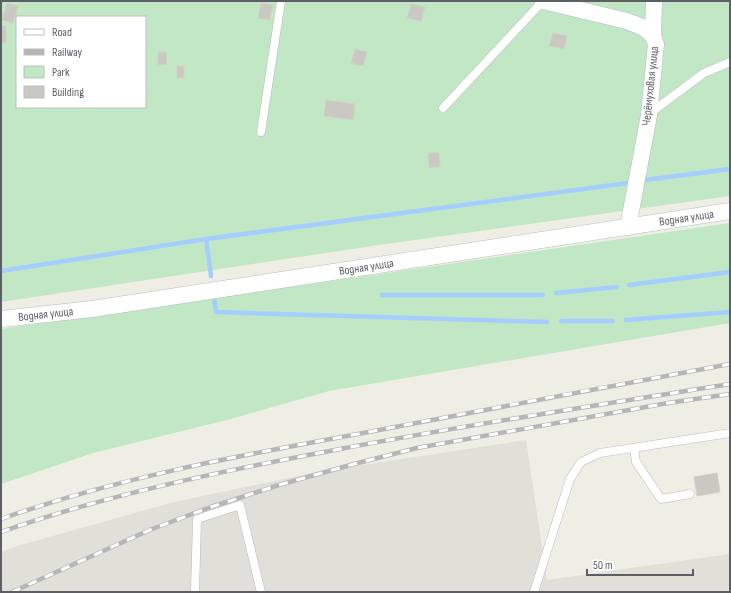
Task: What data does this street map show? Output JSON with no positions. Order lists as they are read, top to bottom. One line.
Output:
{"streets":{"street":["Черёмуховая улица","Водная улица"]},"crossings":[["Черёмуховая улица","Водная улица"]],"legend":["Road","Railway","Park","Building"],"scale_bar":"50 m"}
